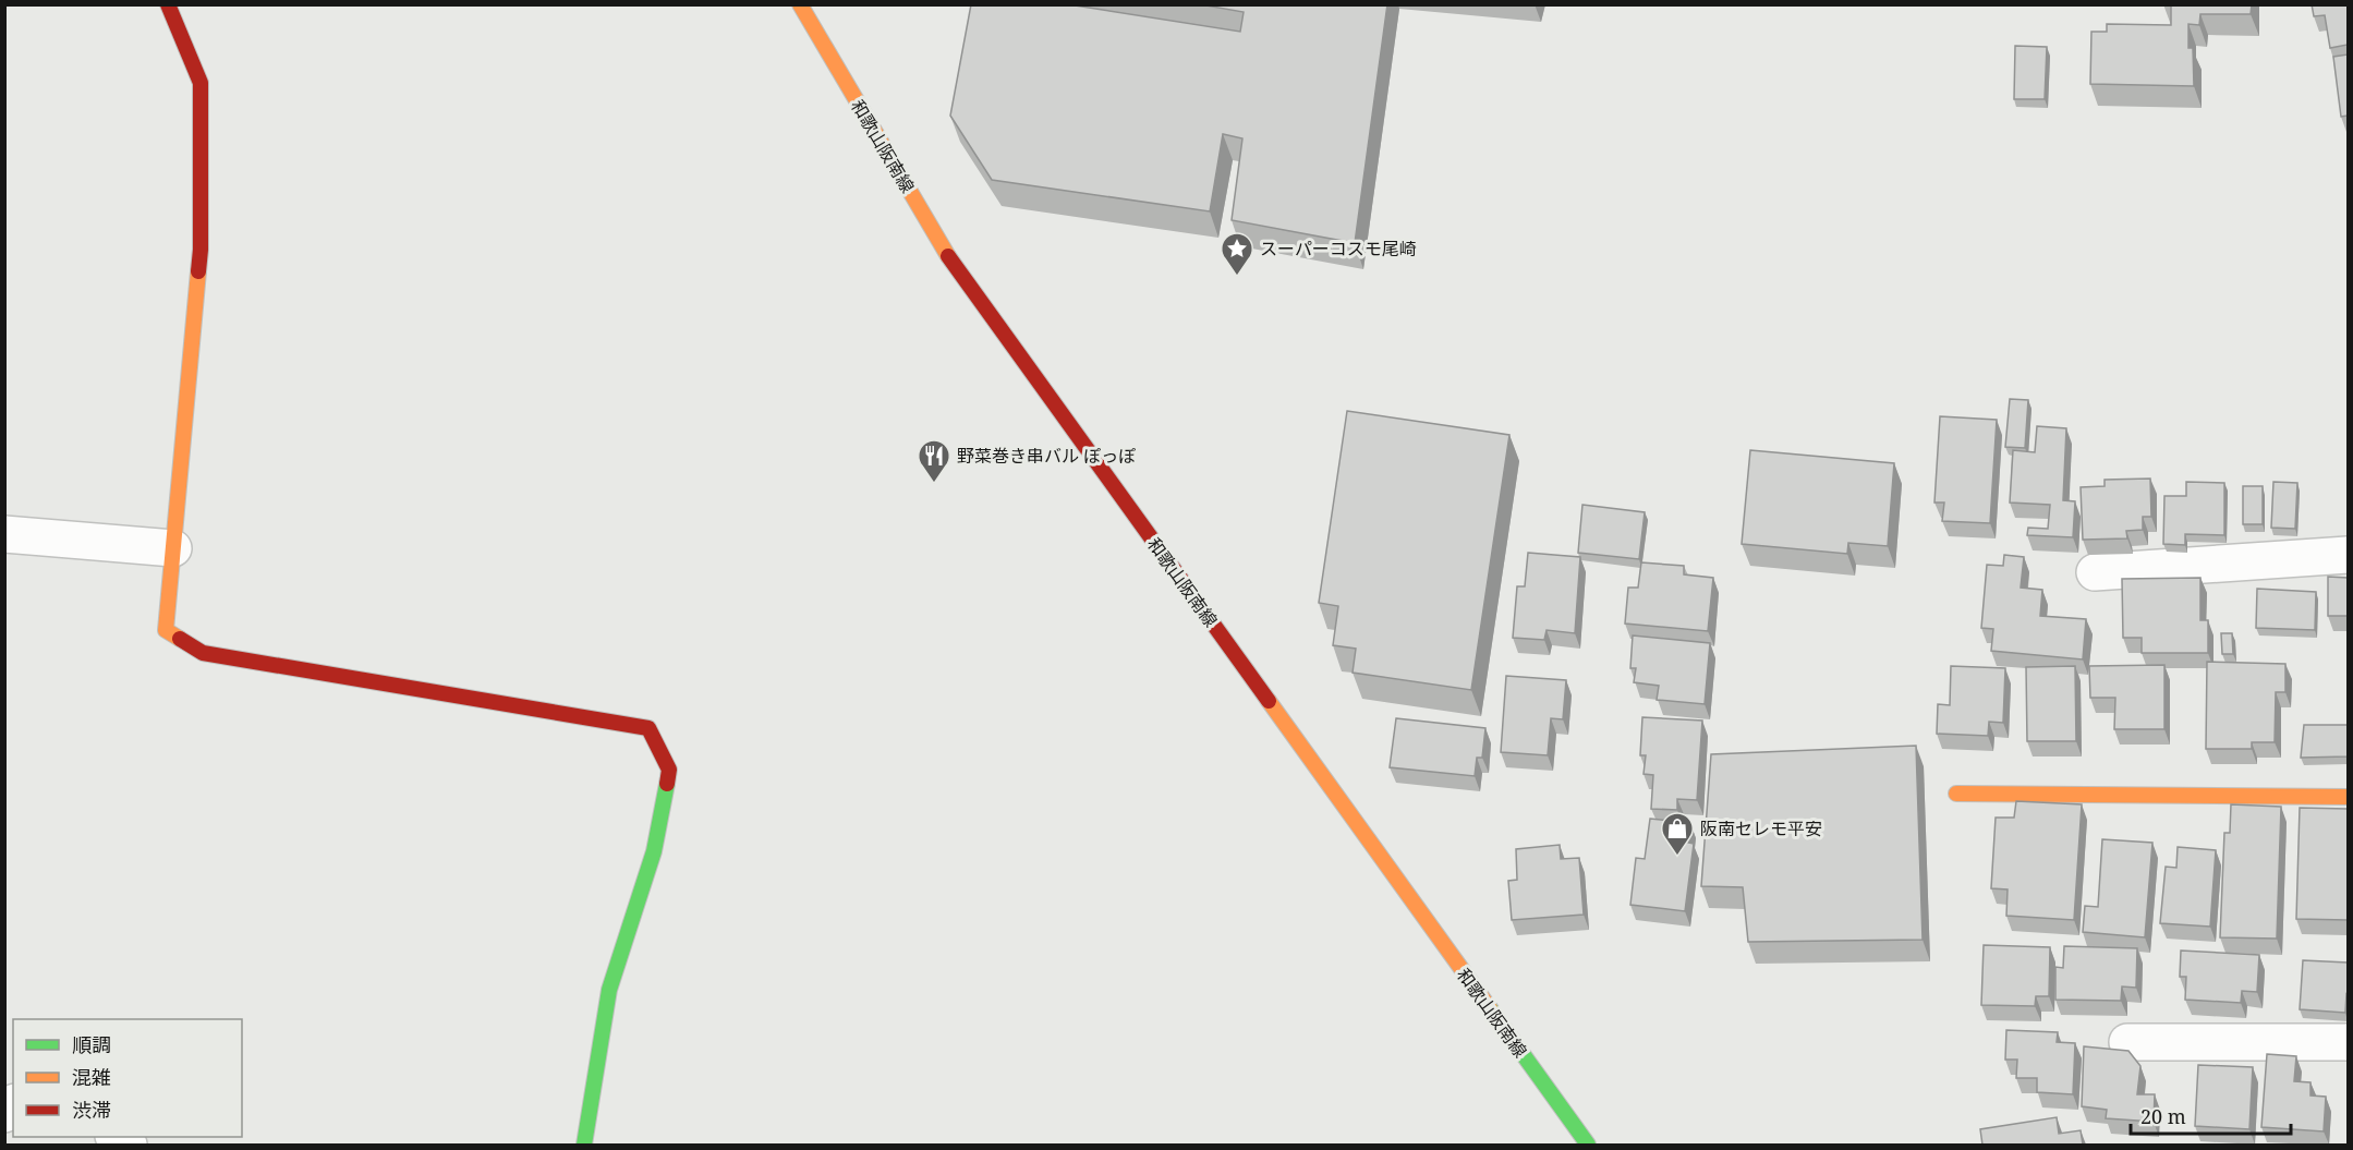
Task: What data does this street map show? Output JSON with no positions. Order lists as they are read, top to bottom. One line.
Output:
{"streets":{"street":["和歌山阪南線"]},"places":{"place":["スーパーコスモ尾崎"],"restaurant":["野菜巻き串バル ぽっぽ"],"shop":["阪南セレモ平安"]},"legend":["順調","混雑","渋滞"],"scale_bar":"20 m"}
